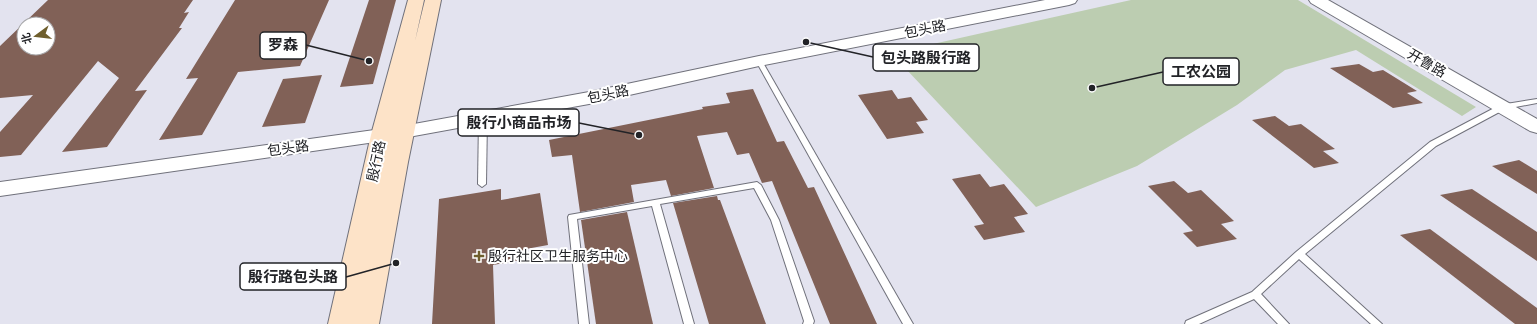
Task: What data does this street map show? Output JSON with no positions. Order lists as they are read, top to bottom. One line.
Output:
{"streets":{"main road":["殷行路"],"street":["包头路","开鲁路"]},"crossings":[["包头路","殷行路"]],"places":{"other":["包头路殷行路","罗森","工农公园","殷行小商品市场","殷行路包头路"],"health":["殷行社区卫生服务中心"]},"north":"left"}
